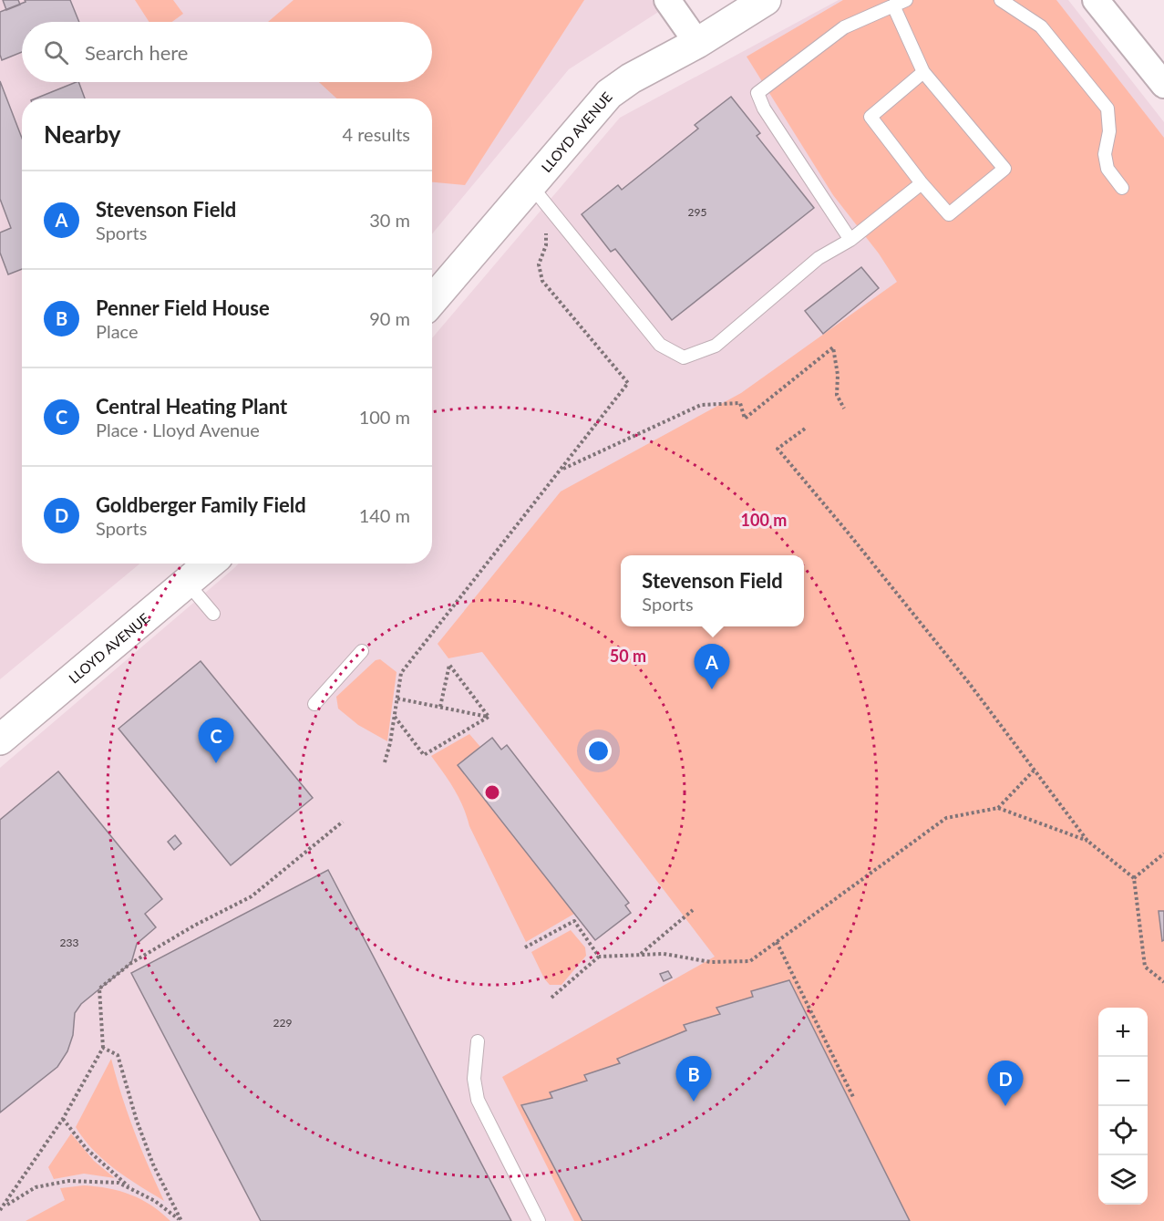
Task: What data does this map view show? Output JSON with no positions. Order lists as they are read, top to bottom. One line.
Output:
{"streets":{"street":["LLOYD AVENUE"]},"house_numbers":["295","233","229"],"page":{"search":"Search here","heading":["Nearby","4 results"],"list":[{"mark":"A","name":"Stevenson Field","note":"Sports","value":"30 m"},{"mark":"B","name":"Penner Field House","note":"Place","value":"90 m"},{"mark":"C","name":"Central Heating Plant","note":"Place · Lloyd Avenue","value":"100 m"},{"mark":"D","name":"Goldberger Family Field","note":"Sports","value":"140 m"}],"popup":["Stevenson Field","Sports"],"pins":["A","C","B","D"],"map_buttons":["+","−"]},"rings":["100 m","50 m"]}
